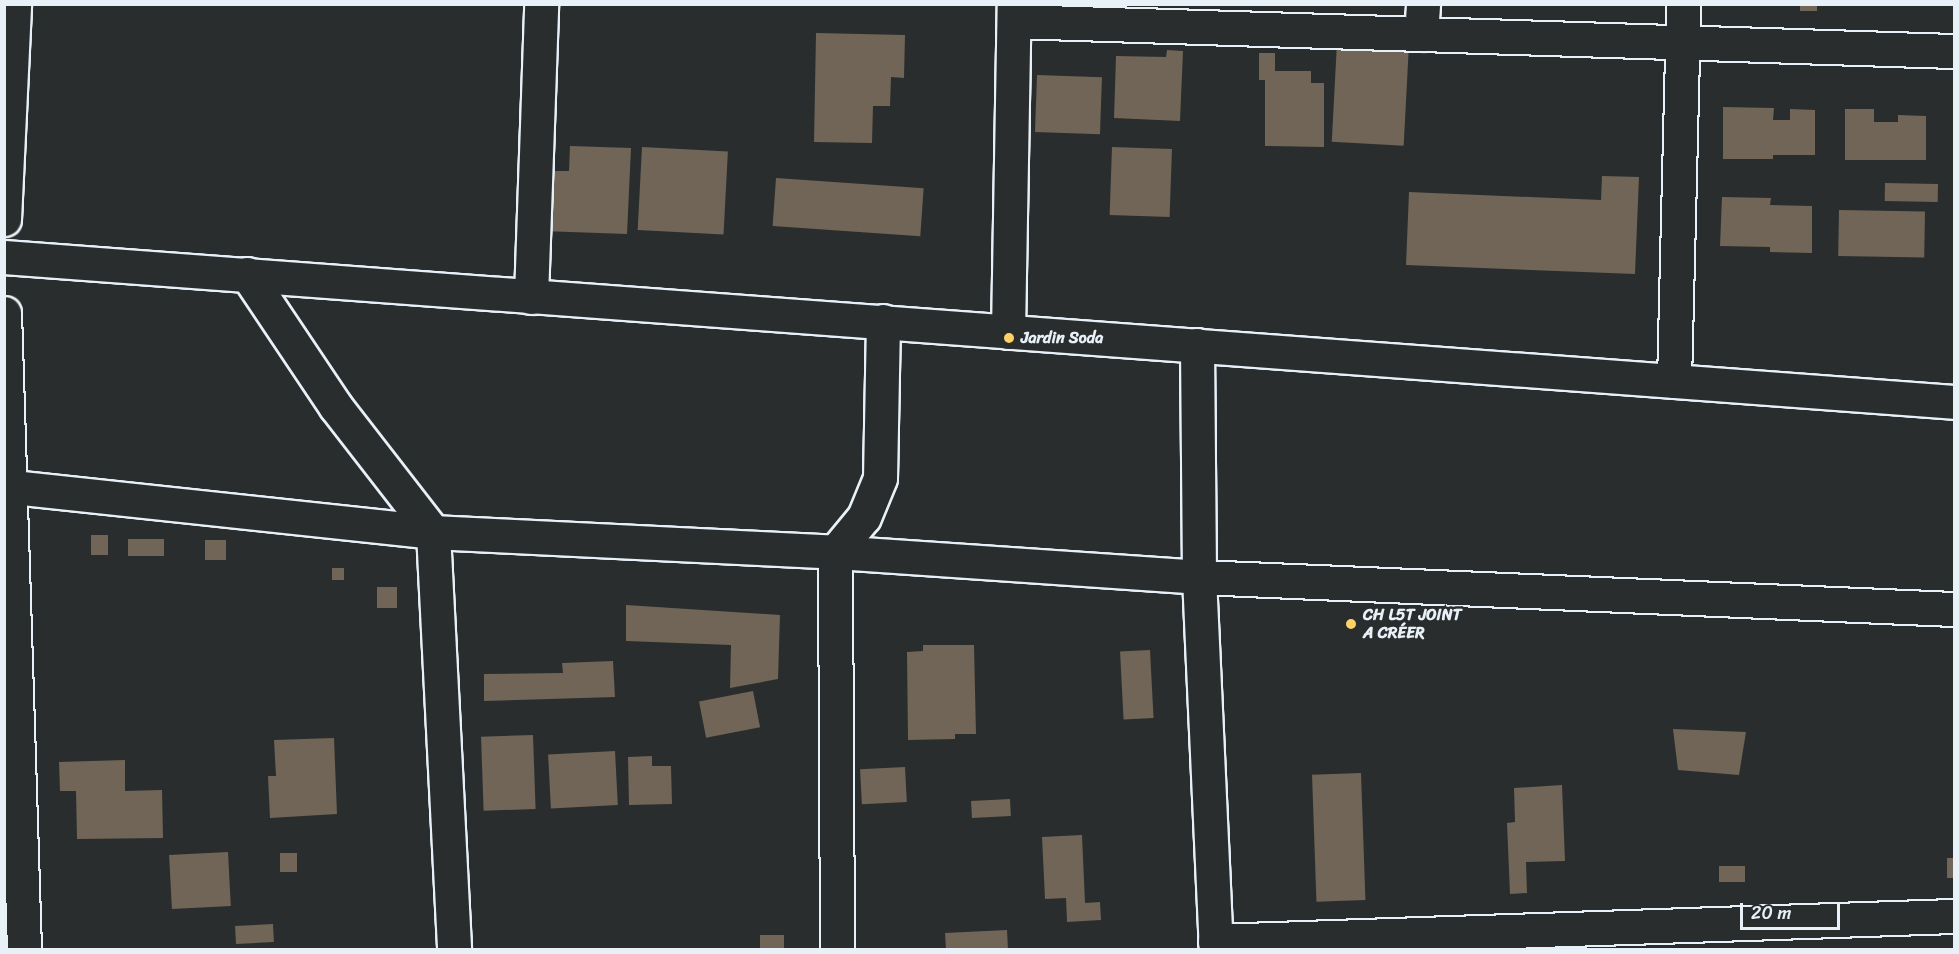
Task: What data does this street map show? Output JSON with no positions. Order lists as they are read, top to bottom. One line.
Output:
{"places":["Jardin Soda","CH L5T JOINT A CRÉER"],"scale_bar":"20 m"}
